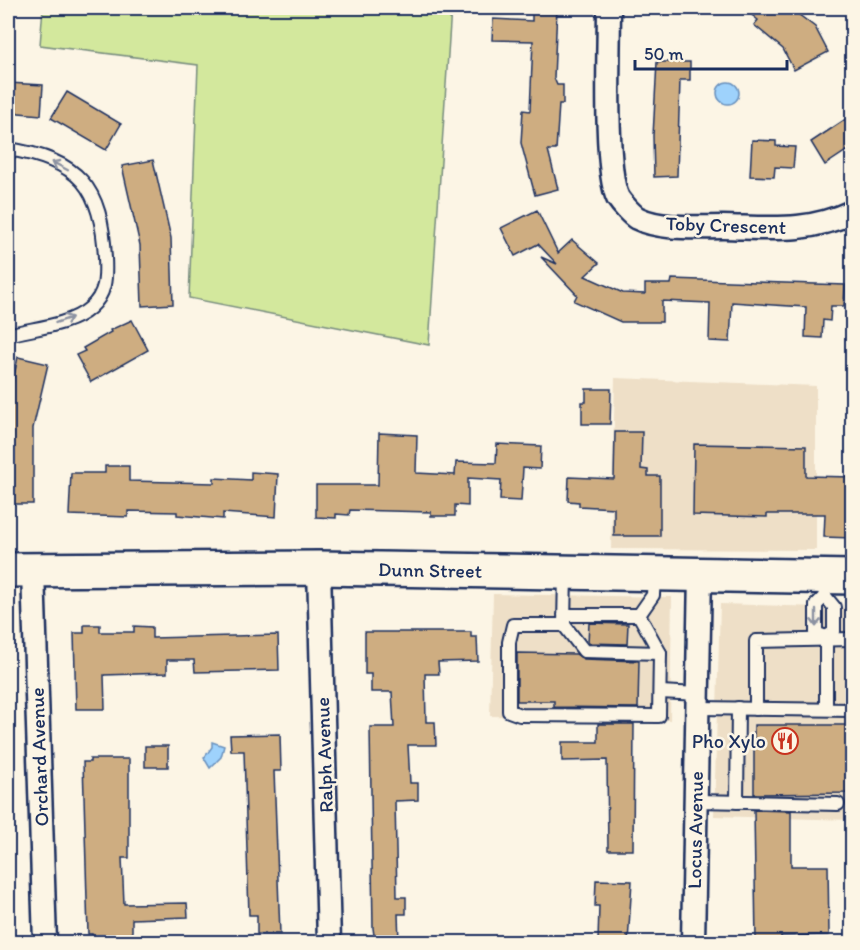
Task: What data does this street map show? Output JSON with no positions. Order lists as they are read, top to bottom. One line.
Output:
{"streets":{"street":["Toby Crescent","Dunn Street","Ralph Avenue","Orchard Avenue","Locus Avenue"]},"crossings":[["Dunn Street","Ralph Avenue"],["Dunn Street","Orchard Avenue"],["Dunn Street","Locus Avenue"]],"places":{"restaurant":["Pho Xylo"]},"scale_bar":"50 m"}
